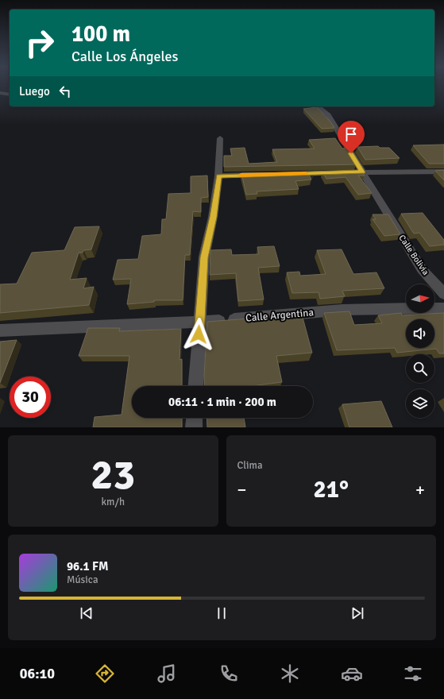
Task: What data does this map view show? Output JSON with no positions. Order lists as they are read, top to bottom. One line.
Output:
{"streets":{"street":["Calle Bolivia","Calle Argentina"]},"north":"right","page":{"turn":["100 m","Calle Los Ángeles"],"then":"Luego","limit":"30","trip":"06:11 · 1 min · 200 m","tile":[["23","km/h"],"Clima"],"heat":["−","21°","+"],"song":["96.1 FM","Música"],"tabs":"06:10"}}
